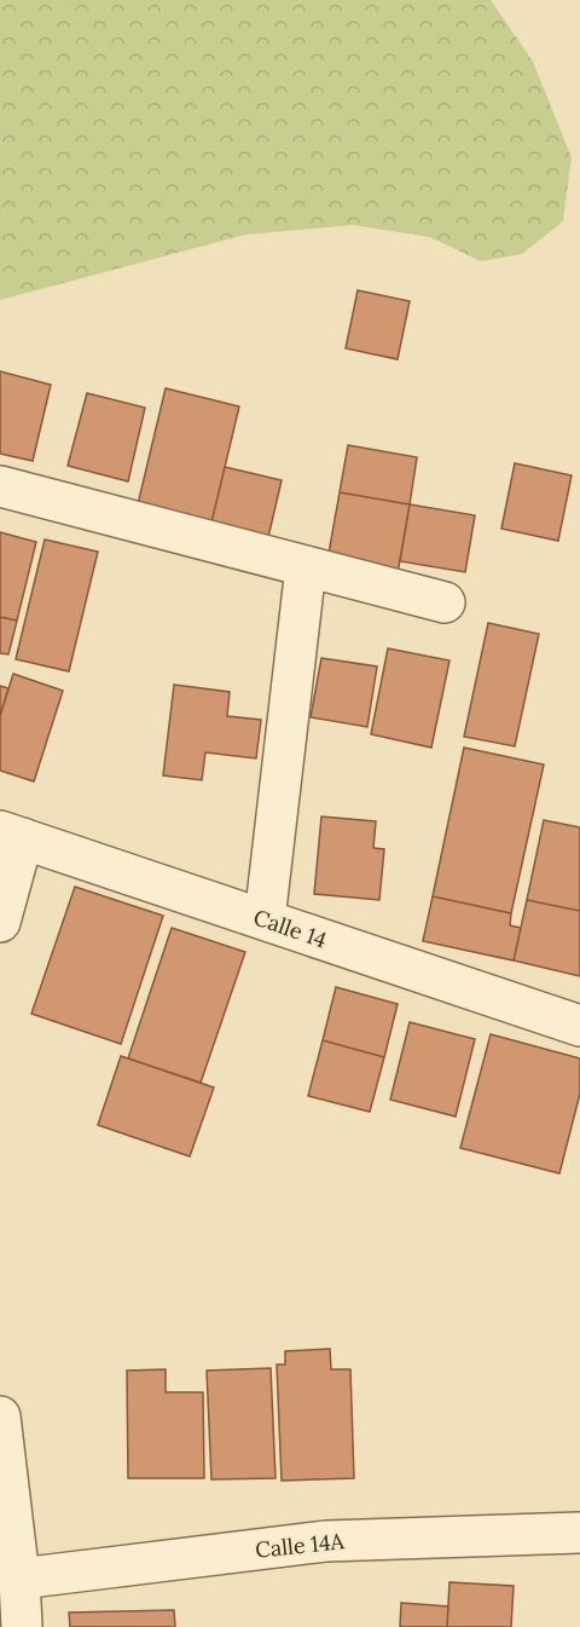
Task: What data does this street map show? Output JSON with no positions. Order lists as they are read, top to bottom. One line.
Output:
{"streets":{"street":["Calle 14","Calle 14A"]}}
